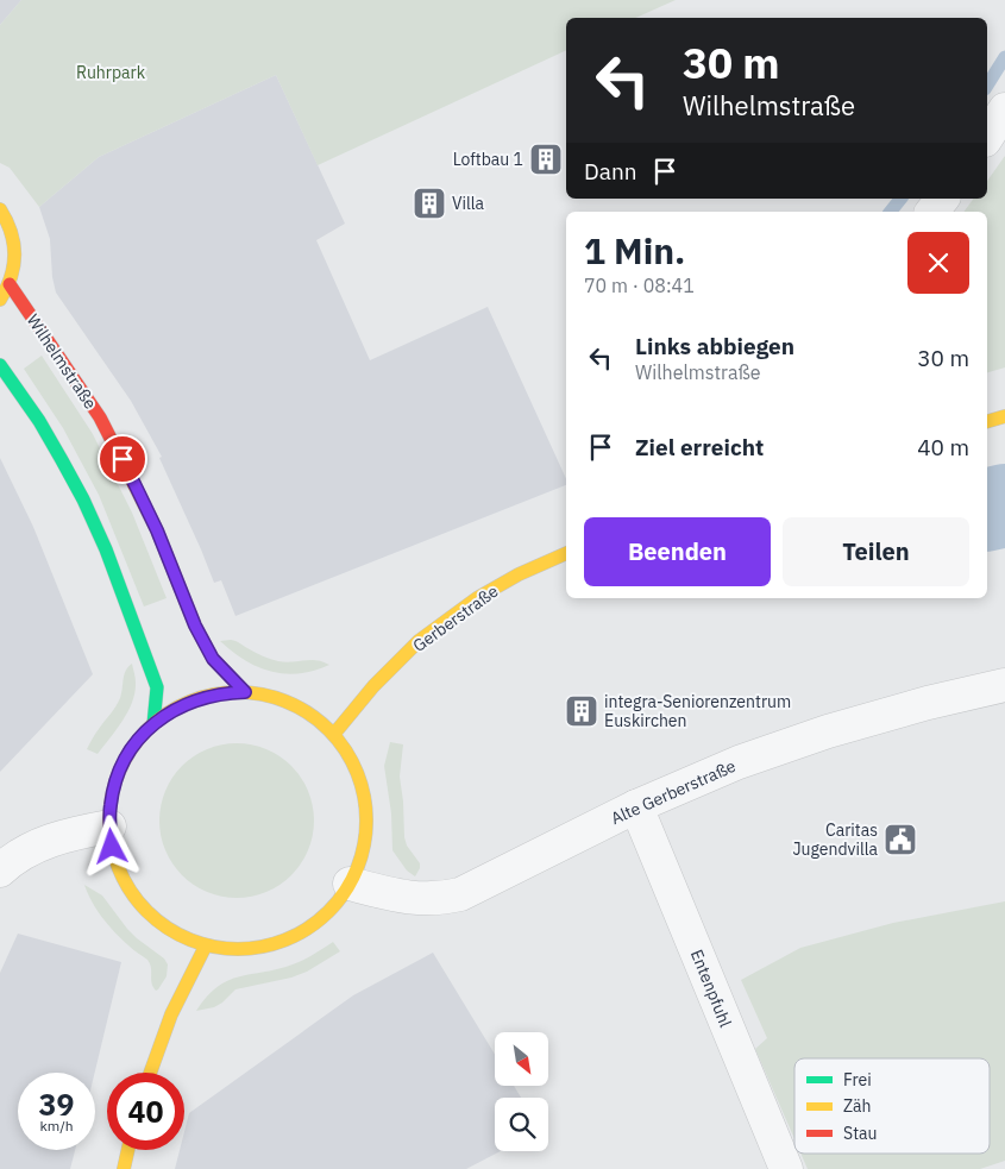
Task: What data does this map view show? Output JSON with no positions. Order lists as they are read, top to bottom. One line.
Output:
{"streets":{"street":["Wilhelmstraße","Gerberstraße","Alte Gerberstraße","Entenpfuhl"]},"crossings":[["Alte Gerberstraße","Entenpfuhl"]],"parks":["Ruhrpark"],"places":{"building":["Loftbau 1","Villa","integra-Seniorenzentrum Euskirchen"],"public building":["Caritas Jugendvilla"]},"legend":["Frei","Zäh","Stau"],"north":"bottom right","page":{"turn":["30 m","Wilhelmstraße"],"then":"Dann","heading":["1 Min.","70 m · 08:41"],"list":[{"name":"Links abbiegen","note":"Wilhelmstraße","value":"30 m"},{"name":"Ziel erreicht","value":"40 m"}],"buttons":["Beenden","Teilen"],"speed":"39 km/h","limit":"40"}}
